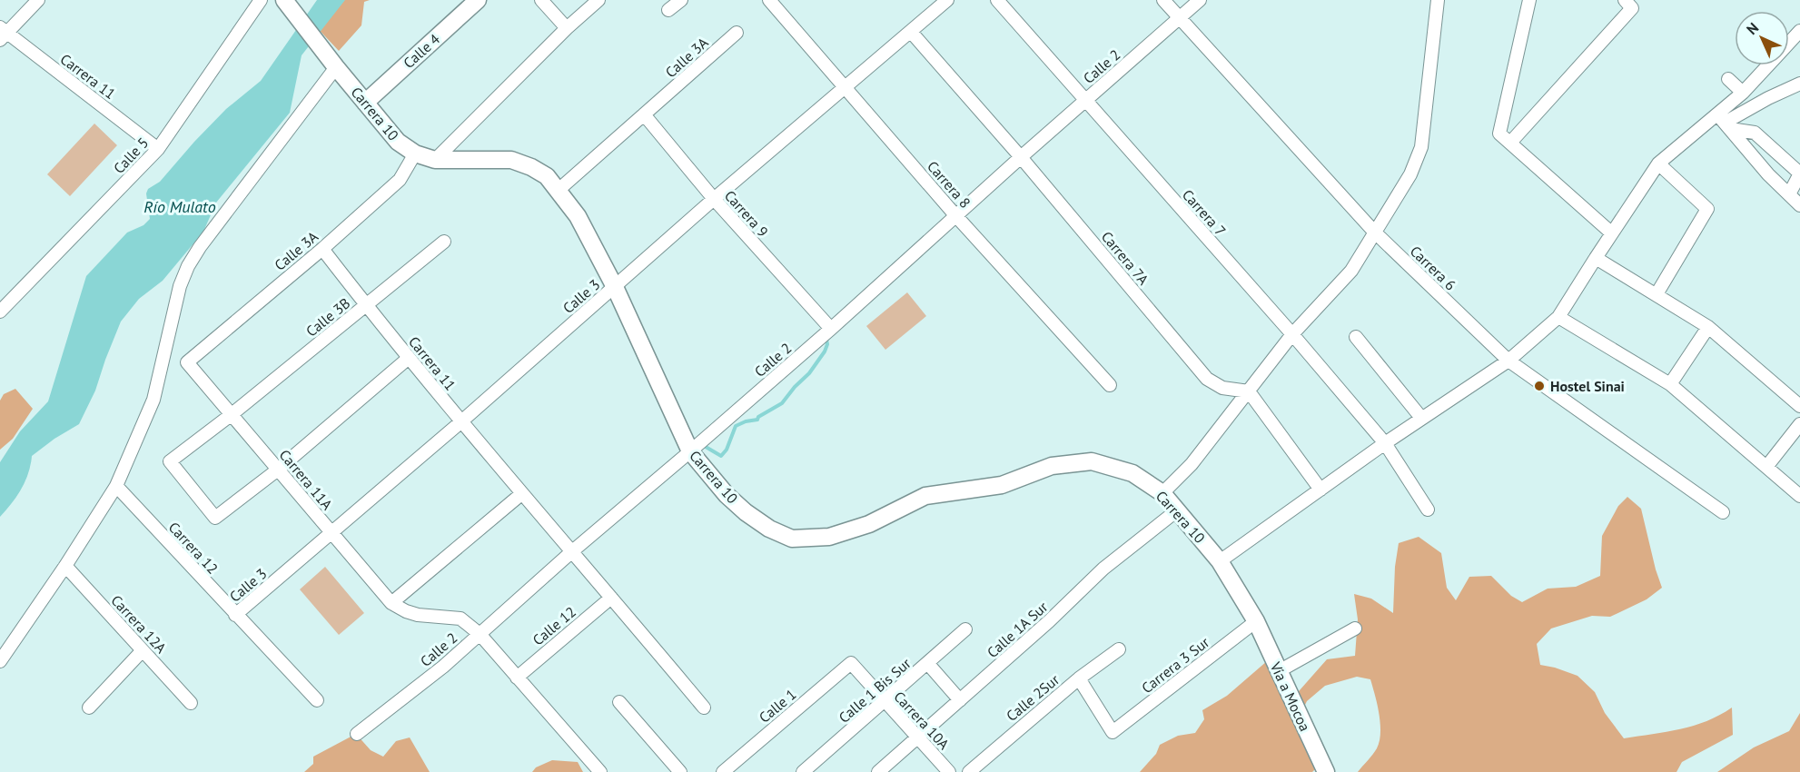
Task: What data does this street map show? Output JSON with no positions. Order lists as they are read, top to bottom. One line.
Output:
{"streets":{"main road":["Calle 4","Carrera 10","Vía a Mocoa"],"street":["Calle 3A","Calle 2","Carrera 11","Calle 5","Carrera 8","Carrera 7","Carrera 9","Carrera 7A","Carrera 6","Calle 3","Calle 3B","Carrera 11A","Carrera 12","Carrera 12A","Calle 12","Calle 1A Sur","Carrera 3 Sur","Calle 1 Bis Sur","Calle 2Sur","Calle 1","Carrera 10A"]},"crossings":[["Calle 4","Carrera 10"],["Calle 3A","Carrera 11"],["Calle 3A","Carrera 10"],["Calle 3A","Carrera 9"],["Calle 3A","Carrera 11A"],["Calle 2","Carrera 11"],["Calle 2","Carrera 10"],["Calle 2","Carrera 8"],["Calle 2","Carrera 7"],["Calle 2","Carrera 9"],["Calle 2","Carrera 7A"],["Calle 2","Carrera 6"],["Calle 2","Carrera 11A"],["Carrera 11","Calle 5"],["Carrera 11","Calle 3"],["Carrera 11","Calle 3B"],["Carrera 11","Calle 12"],["Carrera 10","Calle 3"],["Carrera 10","Calle 1A Sur"],["Carrera 10","Carrera 3 Sur"],["Carrera 10","Vía a Mocoa"],["Carrera 8","Calle 3"],["Carrera 9","Calle 3"],["Carrera 7A","Calle 3"],["Calle 3","Carrera 11A"],["Calle 3","Carrera 12"],["Calle 3B","Carrera 11A"],["Calle 1A Sur","Carrera 10A"],["Carrera 3 Sur","Vía a Mocoa"],["Carrera 3 Sur","Calle 2Sur"],["Calle 1 Bis Sur","Carrera 10A"],["Calle 1","Carrera 10A"]],"water":["Río Mulato"],"places":["Hostel Sinai"],"north":"top left"}
